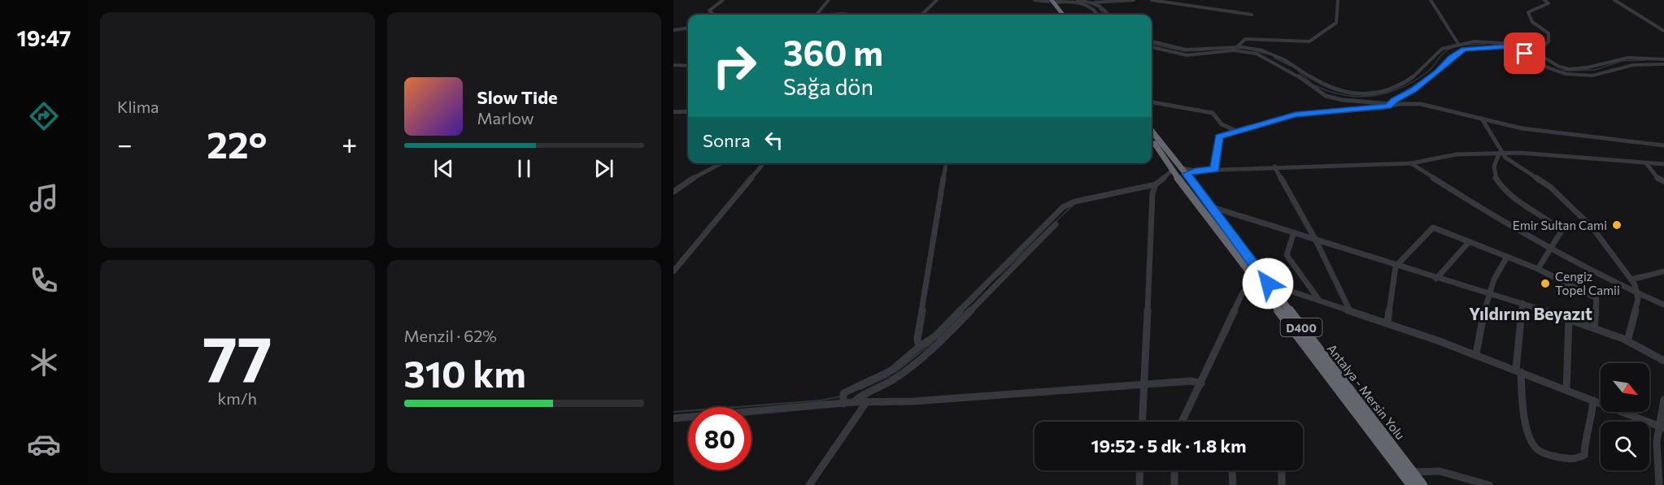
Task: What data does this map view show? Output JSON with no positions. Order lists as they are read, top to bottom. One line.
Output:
{"streets":{"highway":["D400","Antalya - Mersin Yolu"]},"districts":["Yıldırım Beyazıt"],"places":["Emir Sultan Cami","Cengiz Topel Camii"],"north":"bottom right","page":{"tabs":"19:47","tile":["Klima",["77","km/h"],["Menzil · 62%","310 km"]],"turn":["360 m","Sağa dön"],"song":["Slow Tide","Marlow"],"then":"Sonra","heat":["−","22°","+"],"limit":"80","trip":"19:52 · 5 dk · 1.8 km"}}
